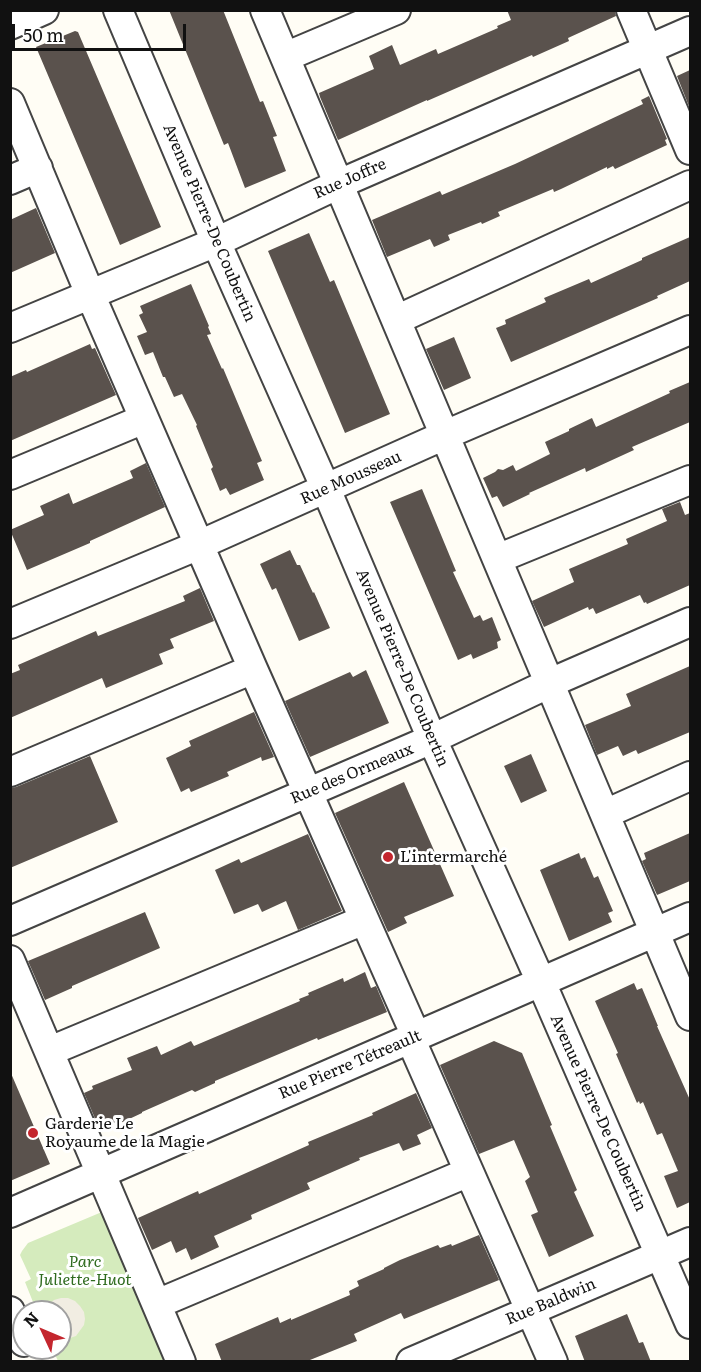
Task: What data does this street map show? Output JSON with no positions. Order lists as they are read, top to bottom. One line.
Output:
{"streets":{"street":["Rue Joffre","Avenue Pierre-De Coubertin","Rue Mousseau","Rue des Ormeaux","Rue Pierre Tétreault","Rue Baldwin"]},"crossings":[["Rue Joffre","Avenue Pierre-De Coubertin"],["Avenue Pierre-De Coubertin","Rue Mousseau"],["Avenue Pierre-De Coubertin","Rue des Ormeaux"],["Avenue Pierre-De Coubertin","Rue Pierre Tétreault"],["Avenue Pierre-De Coubertin","Rue Baldwin"]],"parks":["Parc Juliette-Huot"],"places":["L'intermarché","Garderie Le Royaume de la Magie"],"scale_bar":"50 m","north":"top left"}
